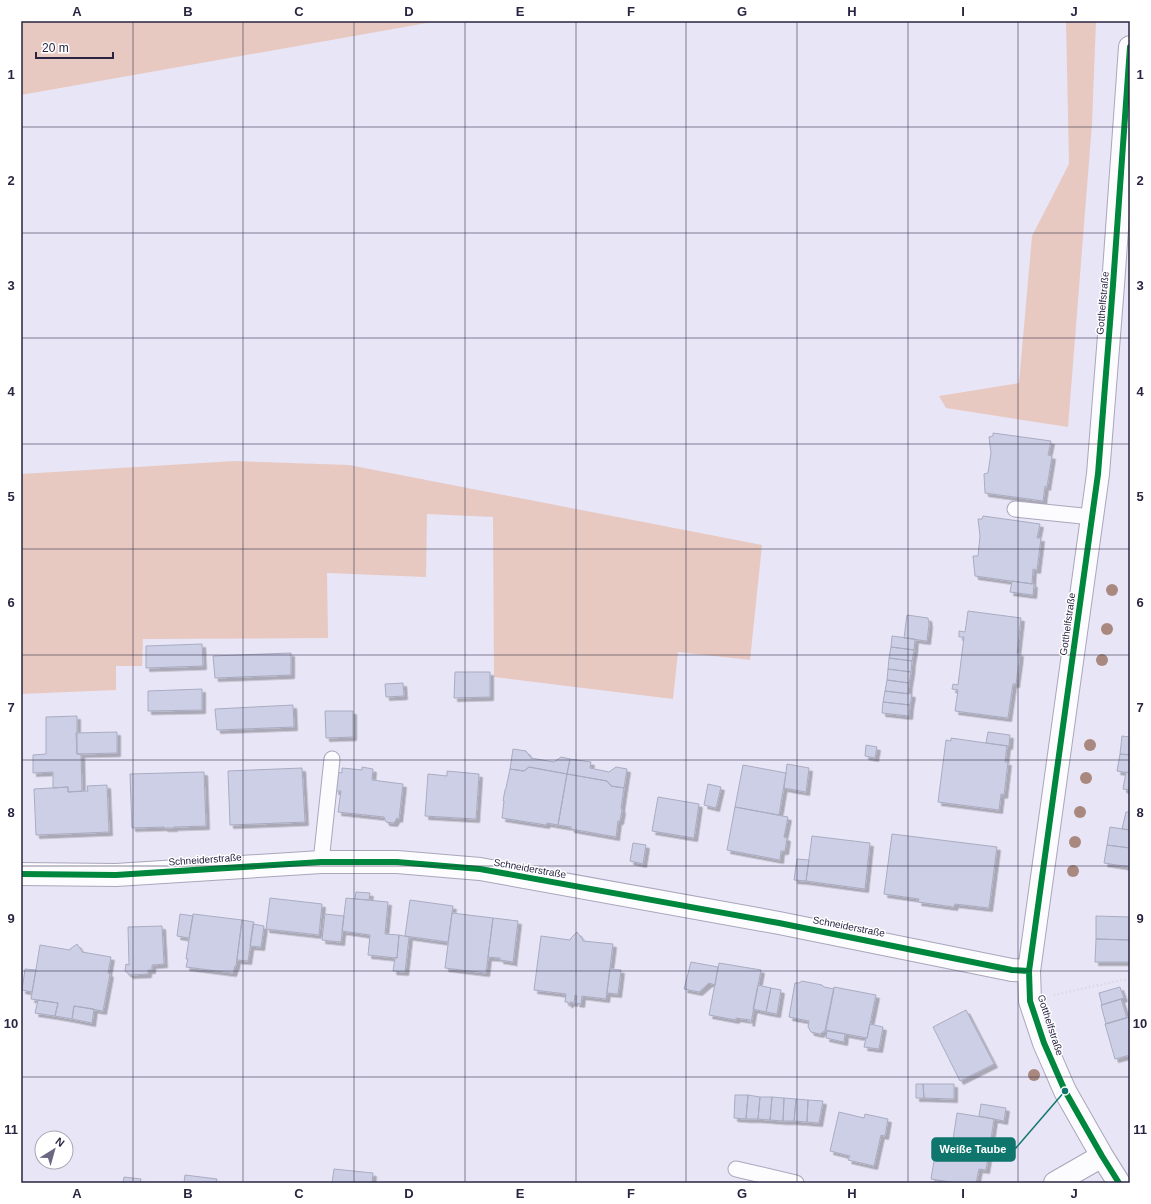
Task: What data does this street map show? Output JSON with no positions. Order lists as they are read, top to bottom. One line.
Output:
{"streets":{"street":["Gotthelfstraße","Schneiderstraße"]},"crossings":[["Gotthelfstraße","Schneiderstraße"]],"places":["Weiße Taube"],"scale_bar":"20 m","north":"top right","grid":{"columns":["A","B","C","D","E","F","G","H","I","J"],"rows":["1","2","3","4","5","6","7","8","9","10","11"]}}
